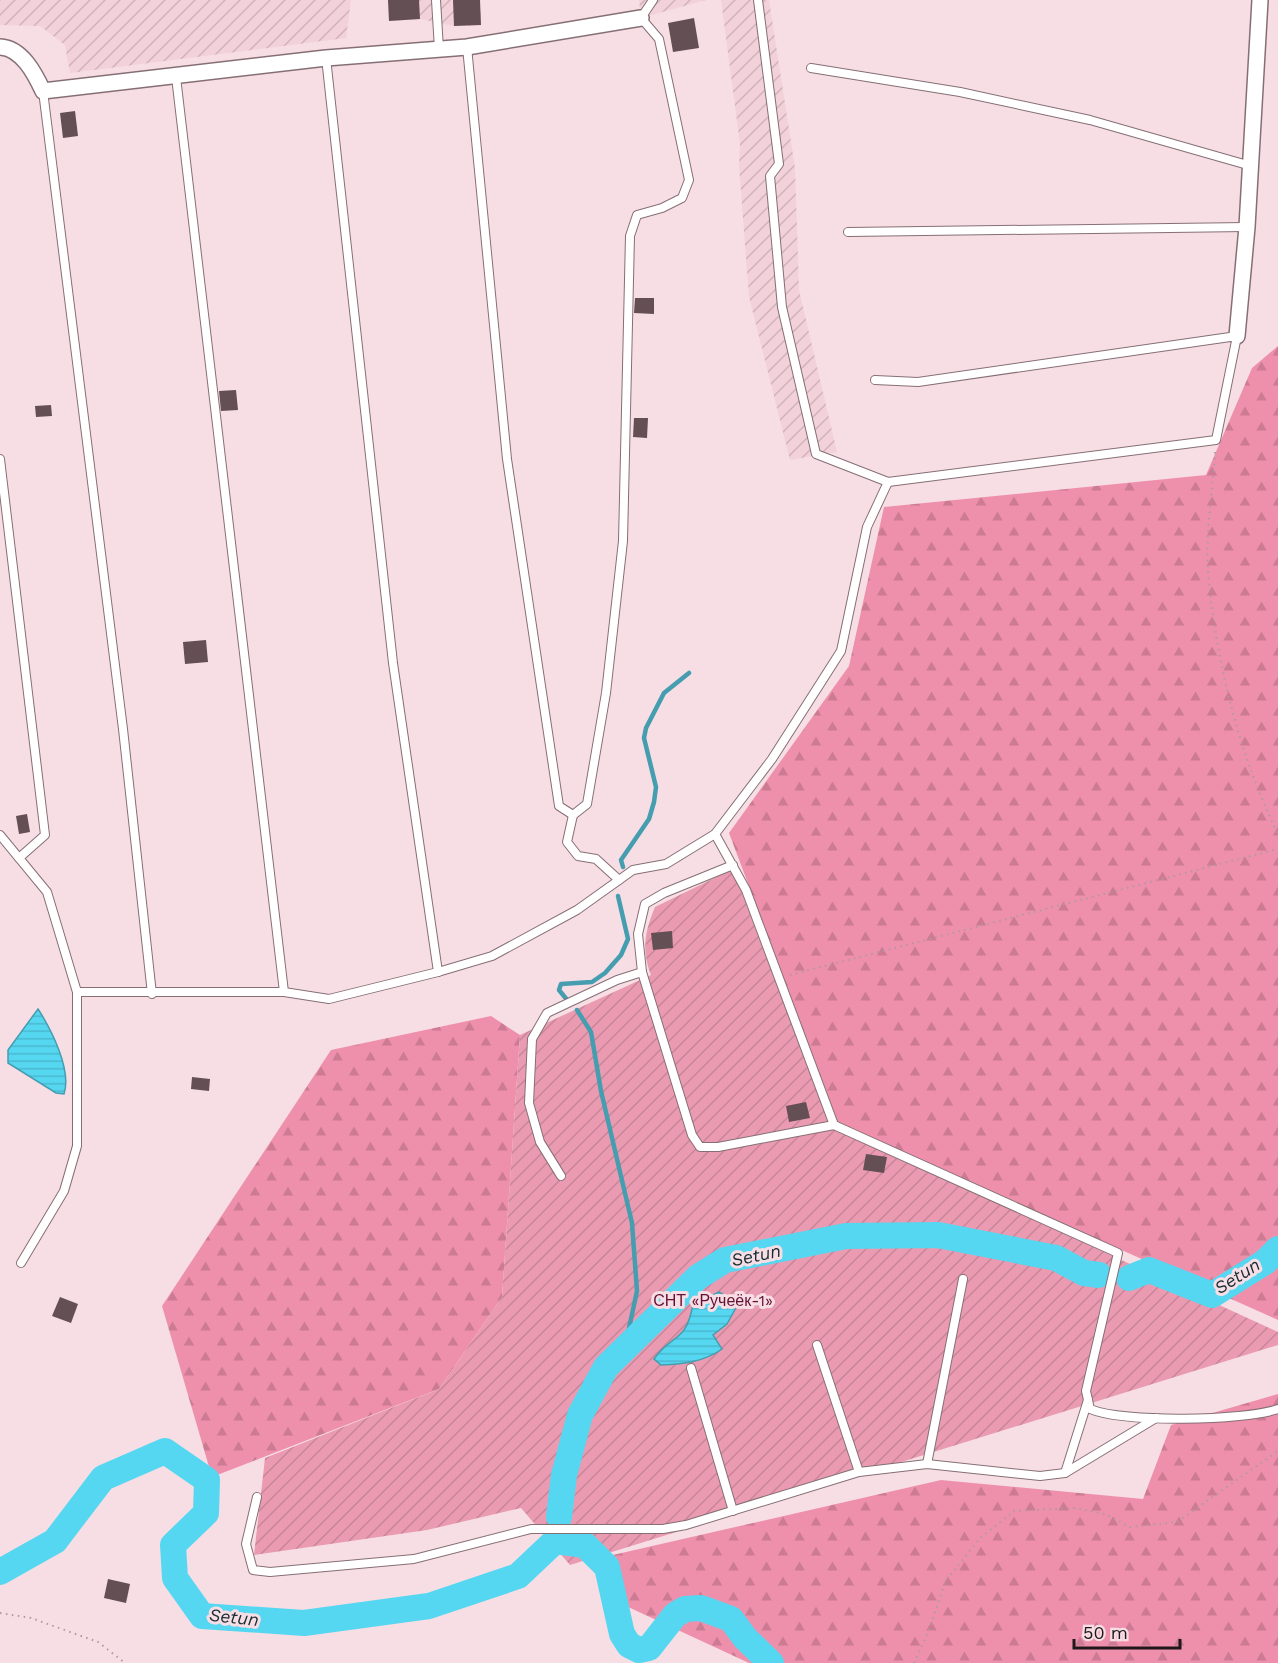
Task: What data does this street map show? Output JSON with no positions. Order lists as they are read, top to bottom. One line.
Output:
{"water":["Setun"],"parks":["СНТ «Ручеёк-1»"],"scale_bar":"50 m"}
